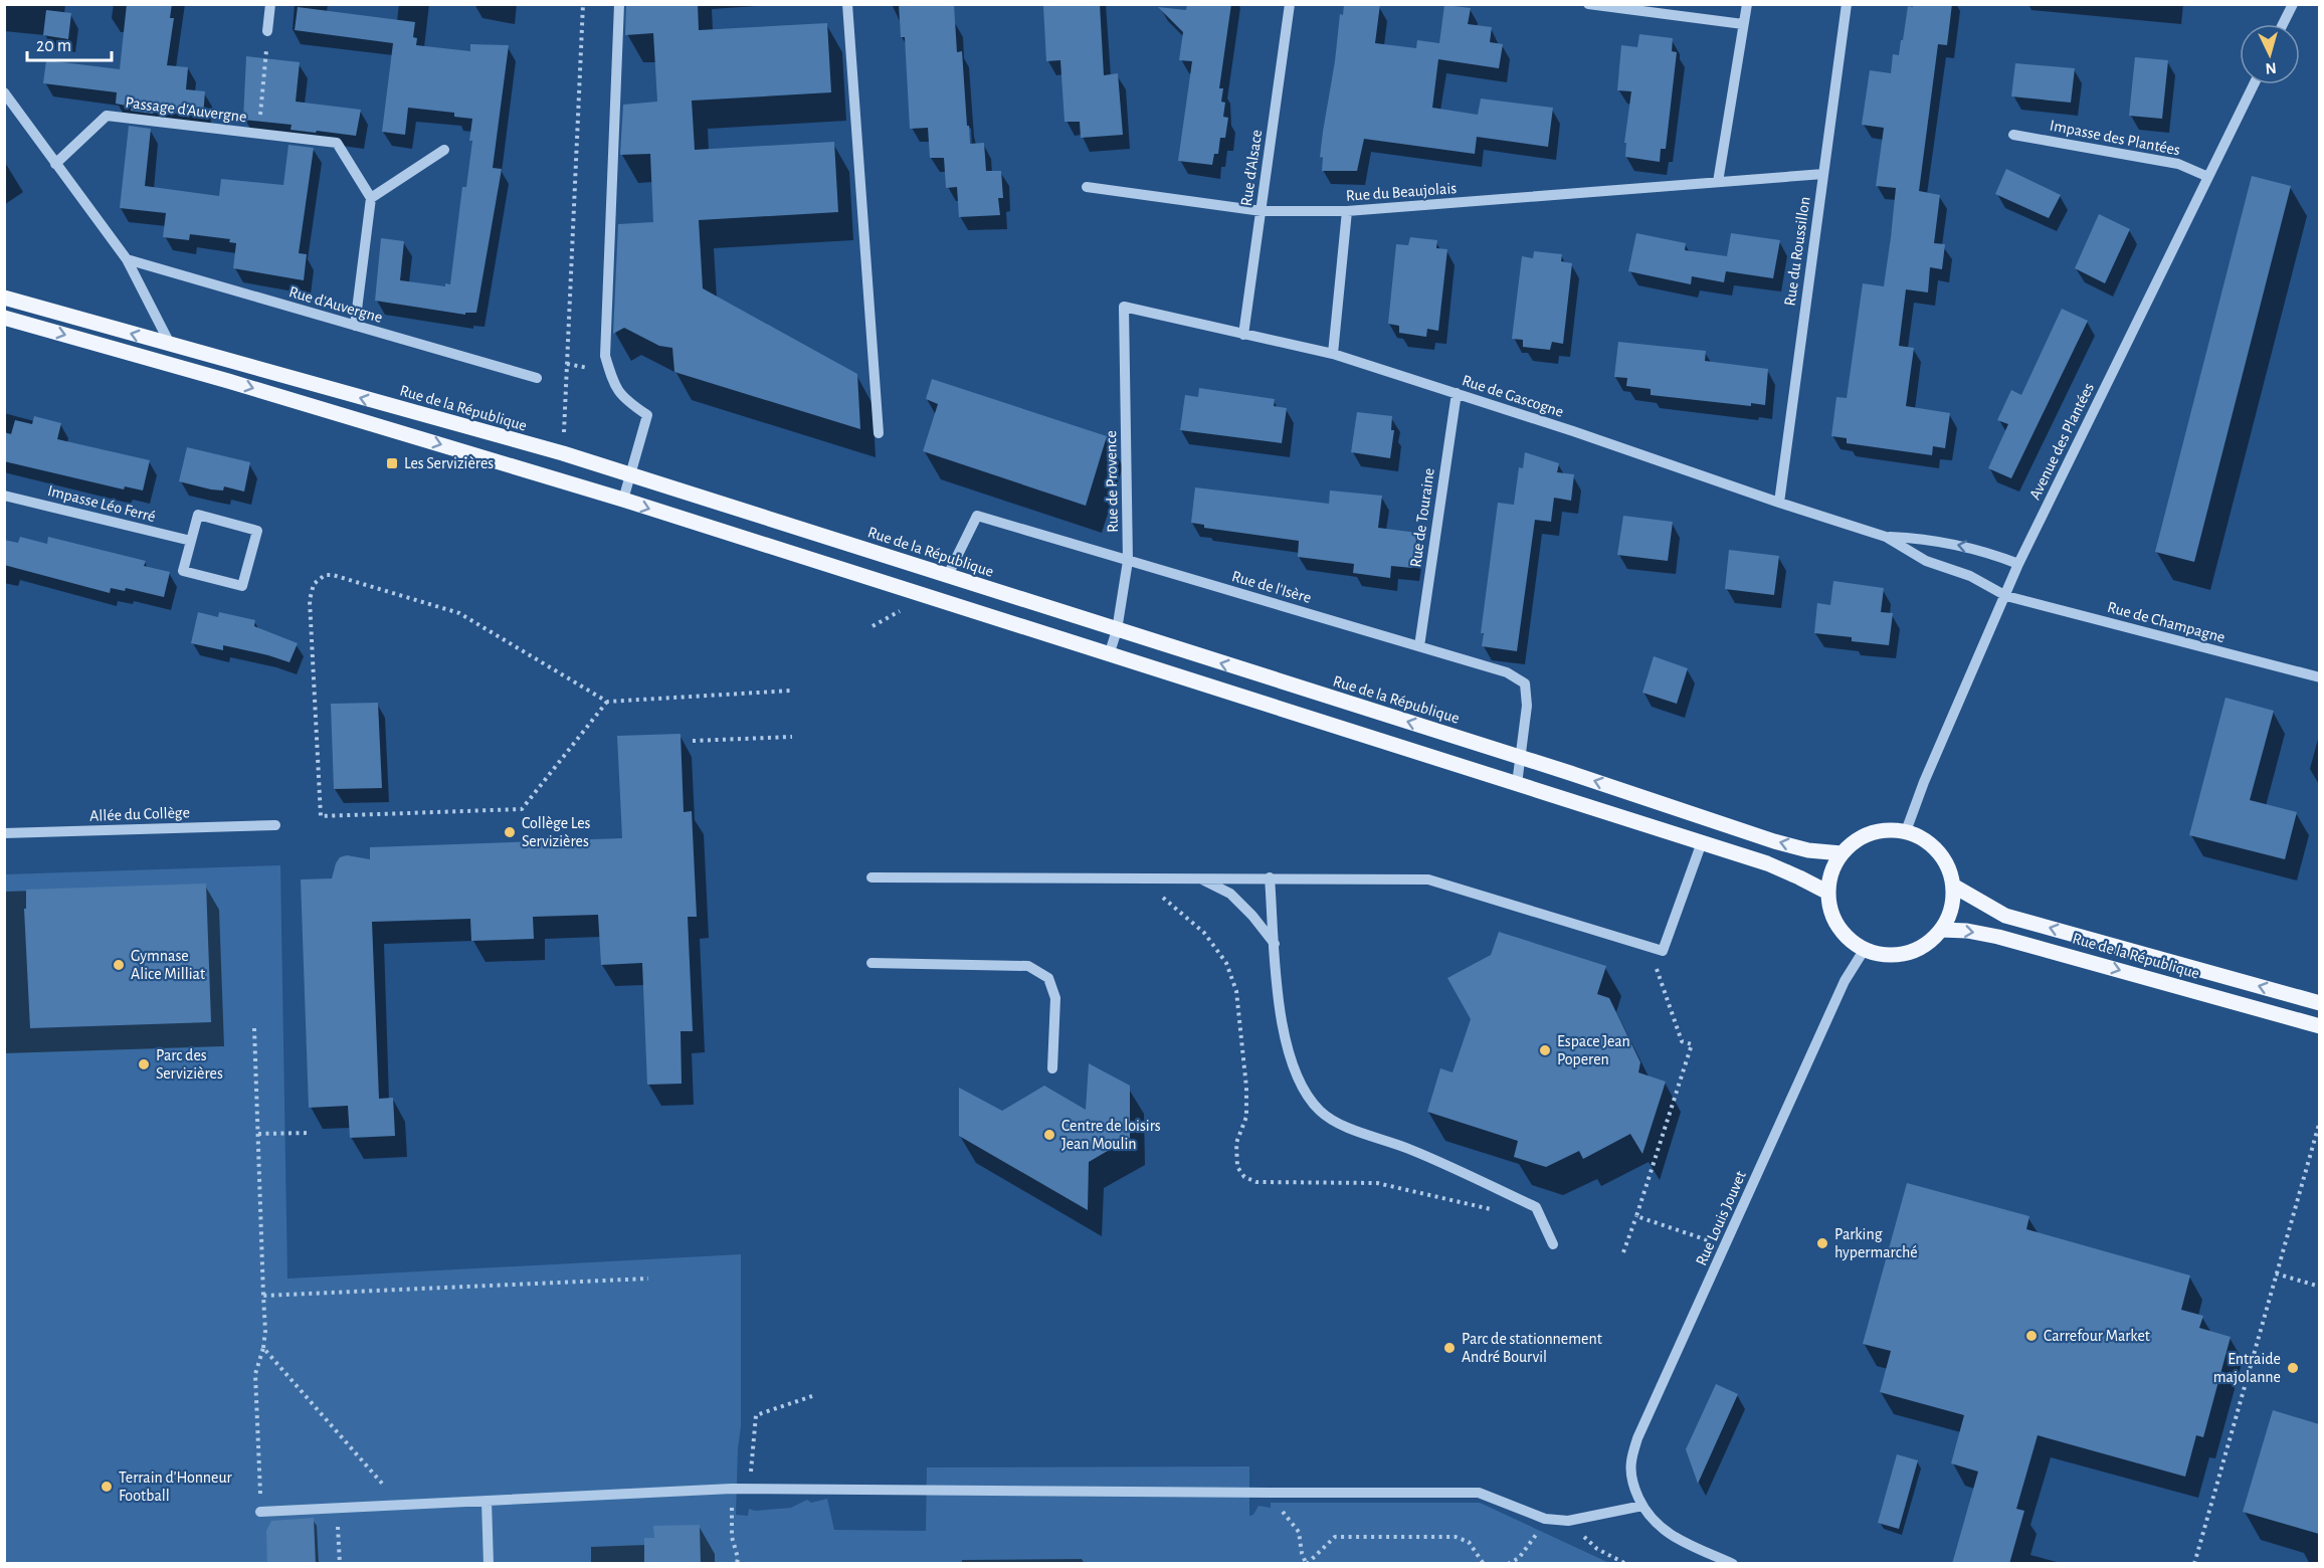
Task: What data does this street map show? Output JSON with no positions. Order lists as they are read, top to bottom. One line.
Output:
{"streets":{"main road":["Rue de la République"],"street":["Passage d'Auvergne","Impasse des Plantées","Rue d'Alsace","Rue du Beaujolais","Rue du Roussillon","Rue d'Auvergne","Rue de Gascogne","Avenue des Plantées","Rue de Provence","Impasse Léo Ferré","Rue de Touraine","Rue de l'Isère","Rue de Champagne","Allée du Collège","Rue Louis Jouvet"]},"crossings":[["Impasse des Plantées","Avenue des Plantées"],["Rue d'Alsace","Rue du Beaujolais"],["Rue d'Alsace","Rue de Gascogne"],["Rue du Beaujolais","Rue du Roussillon"],["Rue du Roussillon","Rue de Gascogne"],["Rue de Gascogne","Avenue des Plantées"],["Rue de Gascogne","Rue de Provence"],["Rue de Gascogne","Rue de Touraine"],["Rue de Gascogne","Rue de Champagne"],["Rue de la République","Avenue des Plantées"],["Rue de la République","Rue de Provence"],["Rue de la République","Rue de l'Isère"],["Rue de la République","Rue Louis Jouvet"],["Avenue des Plantées","Rue de Champagne"],["Avenue des Plantées","Rue Louis Jouvet"],["Rue de Provence","Rue de l'Isère"],["Rue de Touraine","Rue de l'Isère"]],"places":{"transit":["Les Servizières"],"other":["Collège Les Servizières","Gymnase Alice Milliat","Espace Jean Poperen","Parc des Servizières","Centre de loisirs Jean Moulin","Parking hypermarché","Carrefour Market","Parc de stationnement André Bourvil","Entraide majolanne","Terrain d'Honneur Football"]},"scale_bar":"20 m","north":"bottom"}
